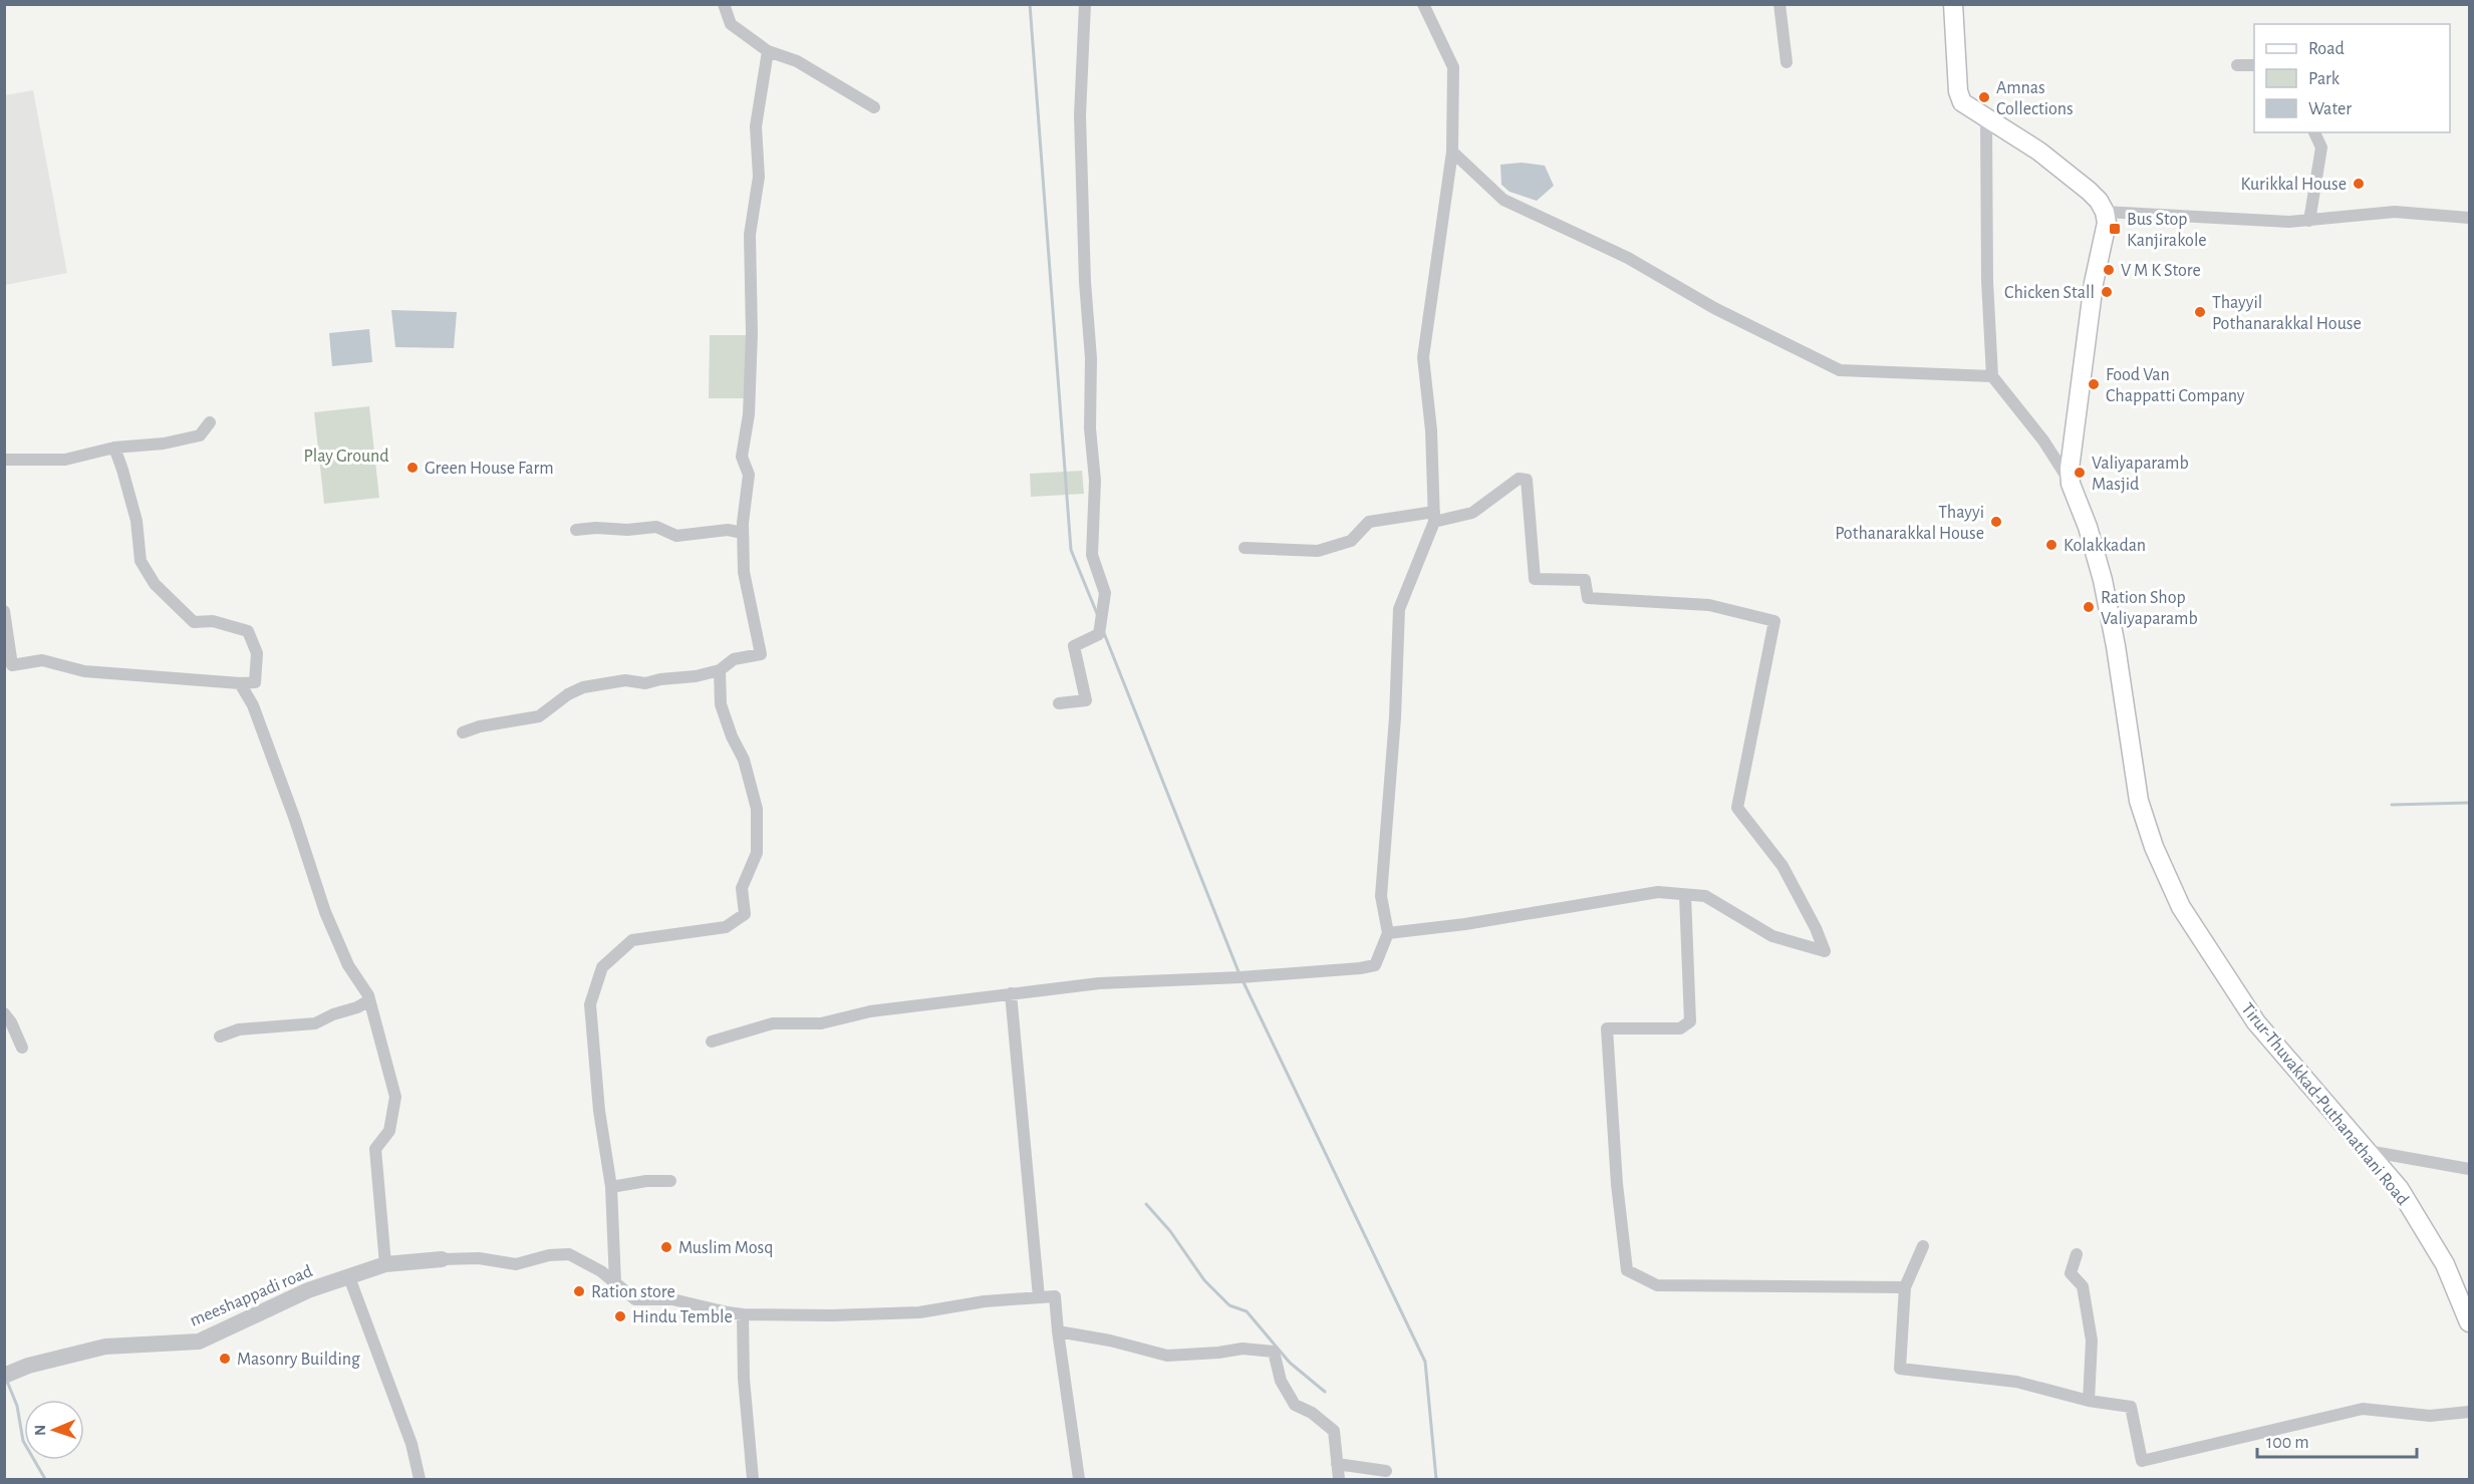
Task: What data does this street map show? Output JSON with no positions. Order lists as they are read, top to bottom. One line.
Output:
{"streets":{"main road":["Tirur-Thuvakkad-Puthanathani Road"],"street":["meeshappadi road"]},"parks":["Play Ground"],"places":{"other":["Amnas Collections","Kurikkal House","V M K Store","Chicken Stall","Thayyil Pothanarakkal House","Food Van Chappatti Company","Green House Farm","Valiyaparamb Masjid","Thayyi Pothanarakkal House","Kolakkadan","Ration Shop Valiyaparamb","Muslim Mosq","Ration store","Hindu Temble","Masonry Building"],"transit":["Bus Stop Kanjirakole"]},"legend":["Road","Park","Water"],"scale_bar":"100 m","north":"left"}
